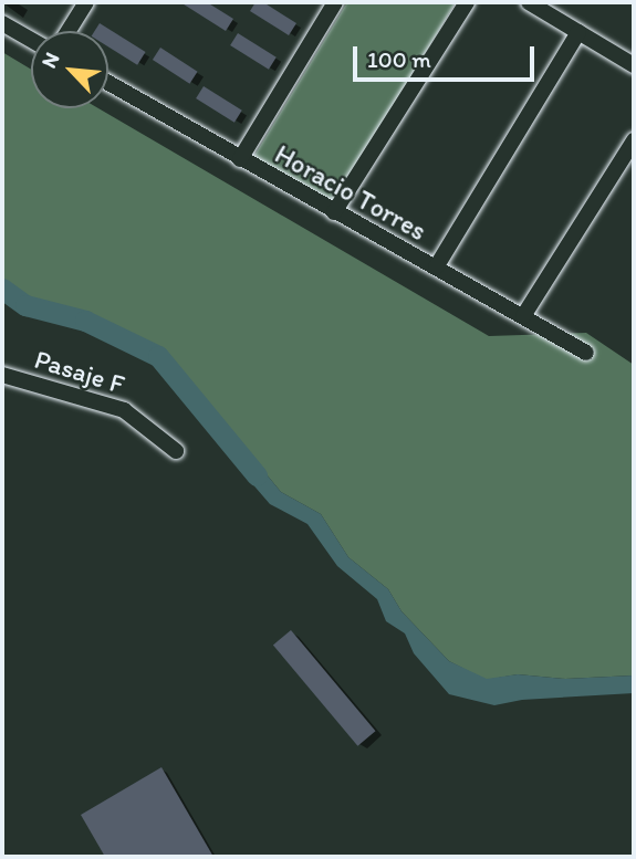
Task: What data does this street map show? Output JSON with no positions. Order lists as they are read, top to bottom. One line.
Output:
{"streets":{"street":["Horacio Torres","Pasaje F"]},"scale_bar":"100 m","north":"top left"}
